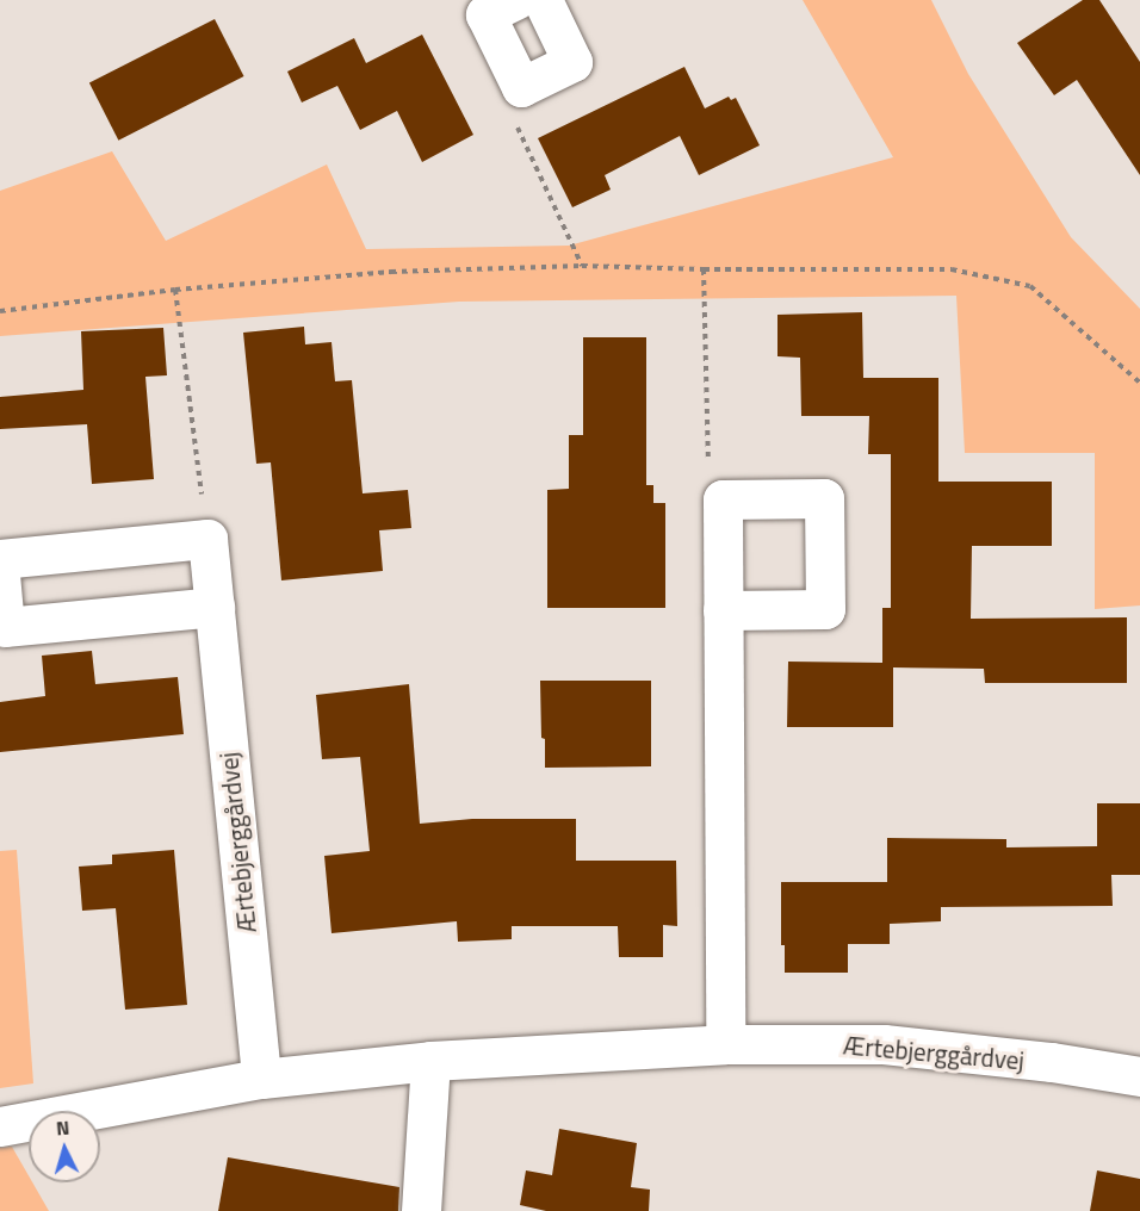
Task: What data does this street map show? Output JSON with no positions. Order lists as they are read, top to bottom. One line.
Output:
{"streets":{"street":["Ærtebjerggårdvej"]},"north":"top"}
